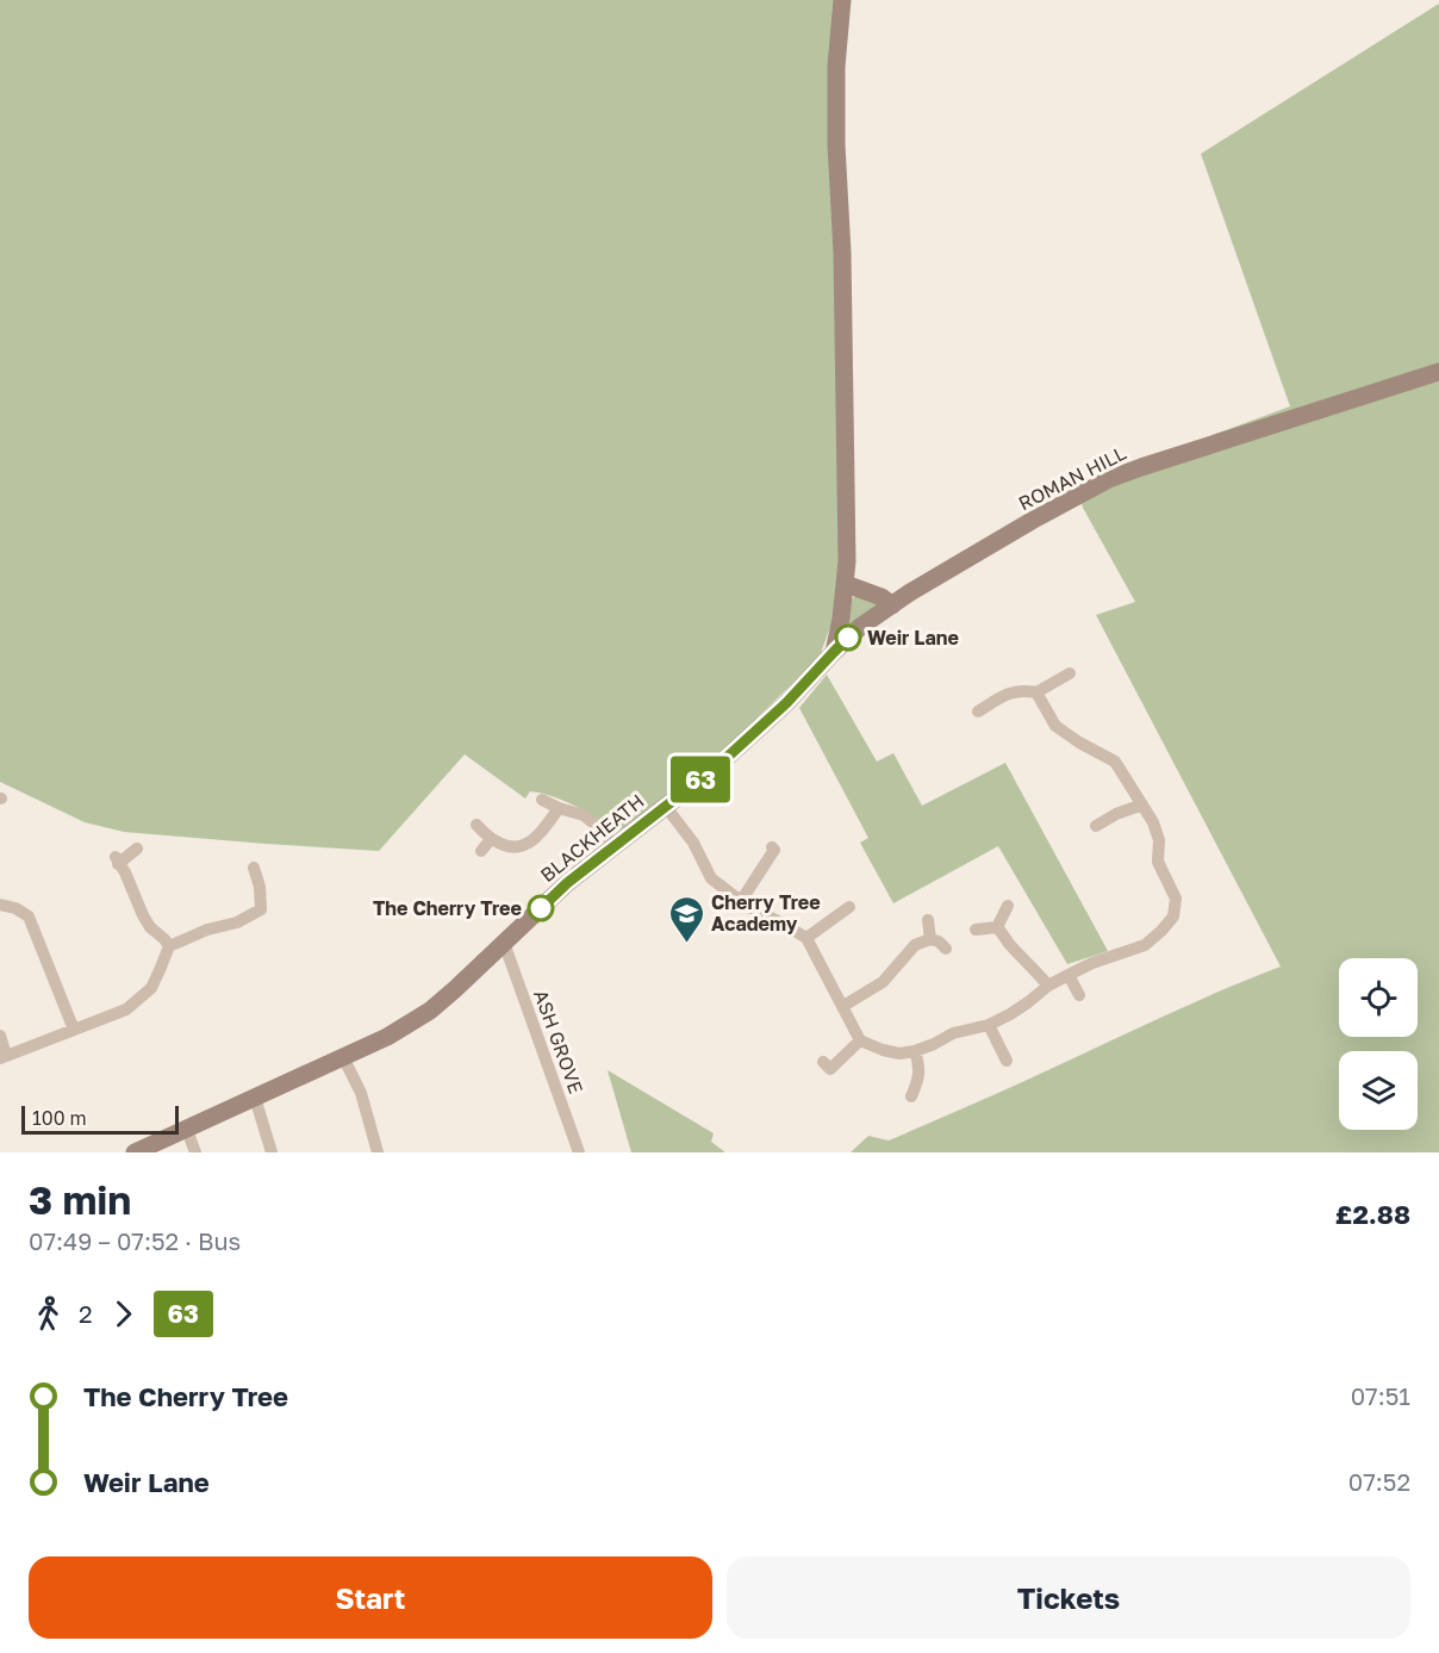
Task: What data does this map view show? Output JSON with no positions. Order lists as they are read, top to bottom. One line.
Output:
{"streets":{"main road":["ROMAN HILL","BLACKHEATH"],"street":["ASH GROVE"]},"crossings":[["ROMAN HILL","BLACKHEATH"],["BLACKHEATH","ASH GROVE"]],"places":{"other":["Weir Lane","The Cherry Tree"],"school or university":["Cherry Tree Academy"]},"lines":["bus line 63"],"scale_bar":"100 m","page":{"on_map":"63","scale":"100 m","heading":["3 min","07:49 – 07:52 · Bus","£2.88"],"legs":["2","63"],"list":[{"name":"The Cherry Tree","value":"07:51"},{"name":"Weir Lane","value":"07:52"}],"buttons":["Start","Tickets"]}}
